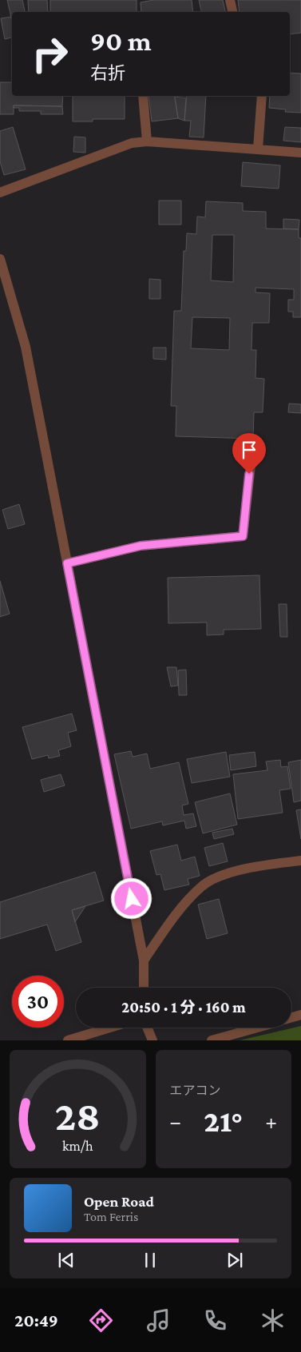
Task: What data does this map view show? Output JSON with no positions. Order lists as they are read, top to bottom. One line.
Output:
{"page":{"turn":["90 m","右折"],"limit":"30","trip":"20:50 · 1 分 · 160 m","tile":"エアコン","heat":["−","21°","+"],"song":["Open Road","Tom Ferris"],"tabs":"20:49","gauge":["28","km/h"]}}
